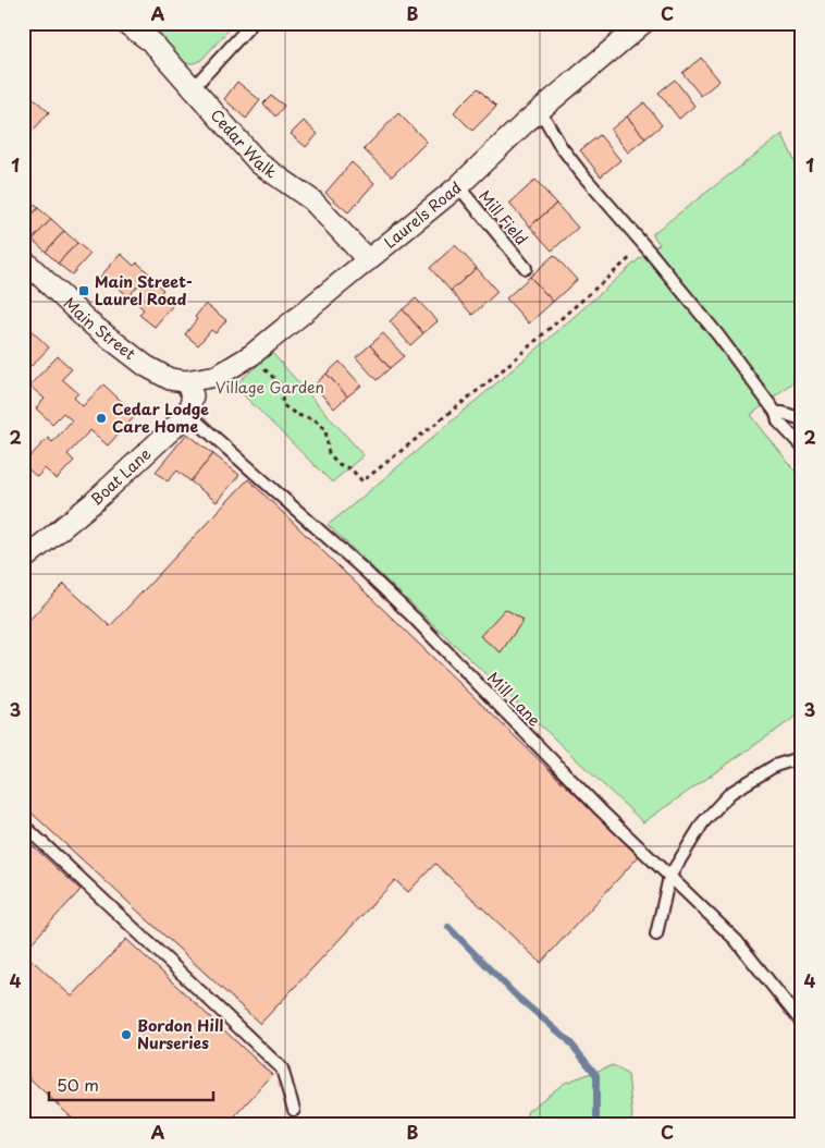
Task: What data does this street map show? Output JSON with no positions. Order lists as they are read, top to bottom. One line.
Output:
{"streets":{"street":["Cedar Walk","Laurels Road","Main Street","Boat Lane"],"lane":["Mill Field","Mill Lane"]},"crossings":[["Cedar Walk","Laurels Road"],["Laurels Road","Mill Field"],["Laurels Road","Main Street"],["Boat Lane","Mill Lane"]],"parks":["Village Garden"],"places":{"transit":["Main Street- Laurel Road"],"other":["Cedar Lodge Care Home","Bordon Hill Nurseries"]},"scale_bar":"50 m","grid":{"columns":["A","B","C"],"rows":["1","2","3","4"]}}
